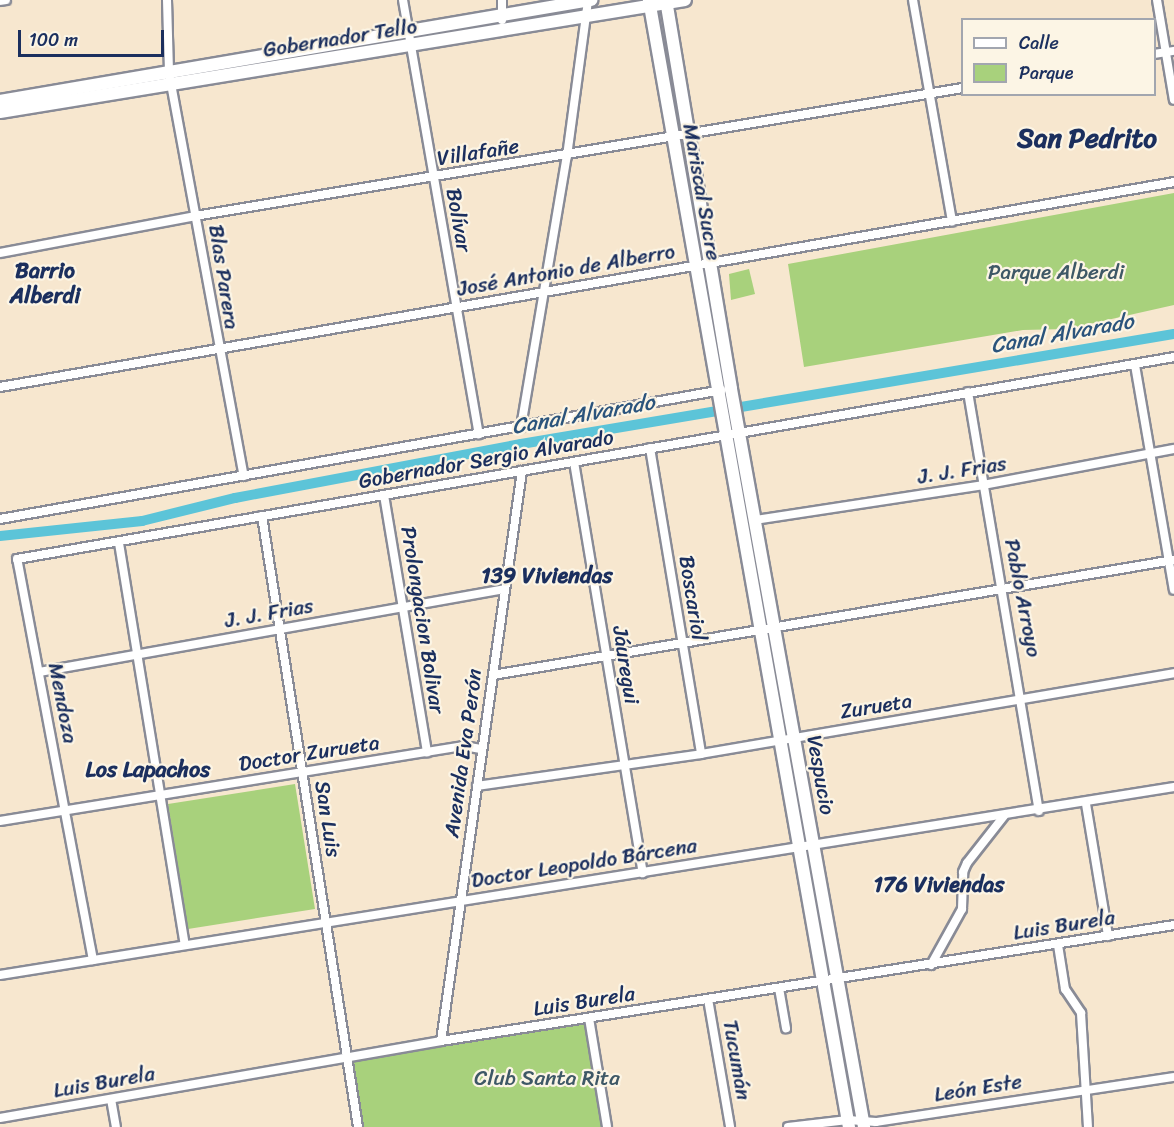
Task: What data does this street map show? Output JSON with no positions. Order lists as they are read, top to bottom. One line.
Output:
{"streets":{"street":["Gobernador Tello","Villafañe","Mariscal Sucre","Bolívar","José Antonio de Alberro","Blas Parera","Gobernador Sergio Alvarado","J. J. Frias","Boscariol","Pablo Arroyo","Prolongacion Bolivar","Jáuregui","Mendoza","Zurueta","Doctor Zurueta","Avenida Eva Perón","Vespucio","San Luis","Doctor Leopoldo Bárcena","Luis Burela","Tucumán","León Este"]},"crossings":[["Gobernador Tello","Mariscal Sucre"],["Gobernador Tello","Bolívar"],["Gobernador Tello","Blas Parera"],["Villafañe","Mariscal Sucre"],["Villafañe","Bolívar"],["Villafañe","Blas Parera"],["Mariscal Sucre","José Antonio de Alberro"],["Mariscal Sucre","Gobernador Sergio Alvarado"],["Bolívar","José Antonio de Alberro"],["Bolívar","Gobernador Sergio Alvarado"],["José Antonio de Alberro","Blas Parera"],["Blas Parera","Gobernador Sergio Alvarado"],["Gobernador Sergio Alvarado","Boscariol"],["Gobernador Sergio Alvarado","Pablo Arroyo"],["Gobernador Sergio Alvarado","Prolongacion Bolivar"],["Gobernador Sergio Alvarado","Jáuregui"],["Gobernador Sergio Alvarado","Mendoza"],["Gobernador Sergio Alvarado","Avenida Eva Perón"],["Gobernador Sergio Alvarado","Vespucio"],["Gobernador Sergio Alvarado","San Luis"],["J. J. Frias","Pablo Arroyo"],["J. J. Frias","Prolongacion Bolivar"],["J. J. Frias","Mendoza"],["J. J. Frias","Avenida Eva Perón"],["J. J. Frias","Vespucio"],["J. J. Frias","San Luis"],["Boscariol","Zurueta"],["Pablo Arroyo","Zurueta"],["Pablo Arroyo","Doctor Leopoldo Bárcena"],["Prolongacion Bolivar","Doctor Zurueta"],["Jáuregui","Zurueta"],["Jáuregui","Doctor Leopoldo Bárcena"],["Mendoza","Doctor Zurueta"],["Mendoza","Doctor Leopoldo Bárcena"],["Zurueta","Avenida Eva Perón"],["Zurueta","Vespucio"],["Doctor Zurueta","Avenida Eva Perón"],["Doctor Zurueta","San Luis"],["Avenida Eva Perón","Doctor Leopoldo Bárcena"],["Avenida Eva Perón","Luis Burela"],["Vespucio","Doctor Leopoldo Bárcena"],["Vespucio","Luis Burela"],["Vespucio","León Este"],["San Luis","Doctor Leopoldo Bárcena"],["San Luis","Luis Burela"],["Luis Burela","Tucumán"]],"districts":["San Pedrito","Barrio Alberdi","139 Viviendas","Los Lapachos","176 Viviendas"],"water":["Canal Alvarado"],"parks":["Parque Alberdi","Club Santa Rita"],"legend":["Calle","Parque"],"scale_bar":"100 m"}
